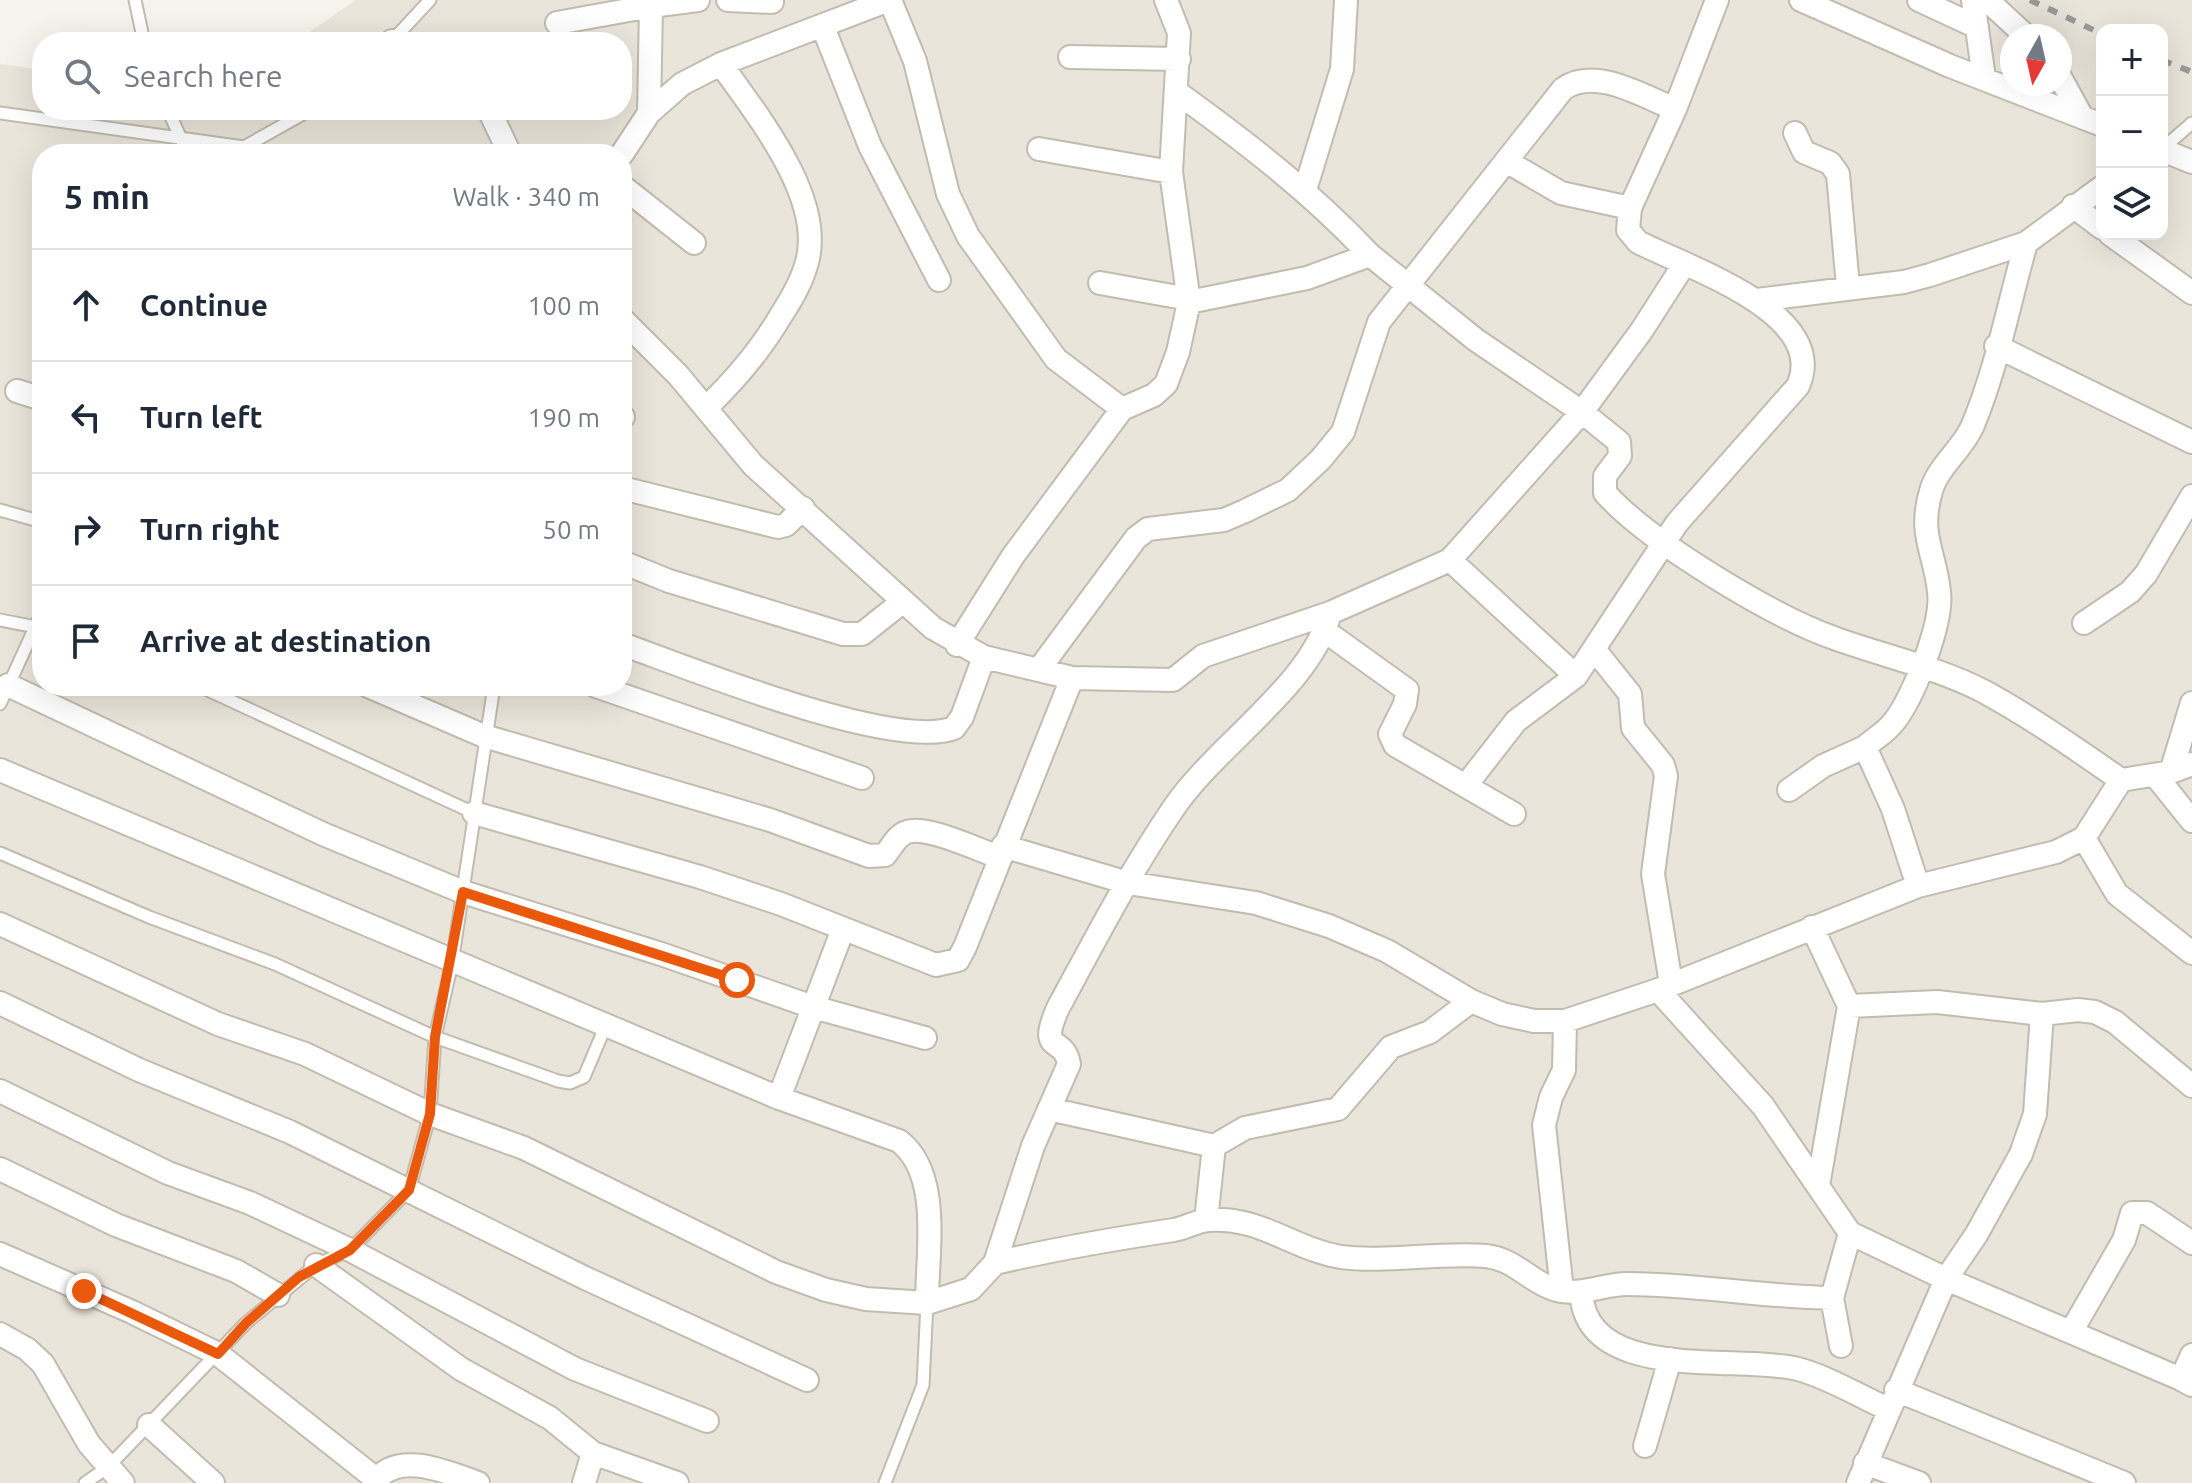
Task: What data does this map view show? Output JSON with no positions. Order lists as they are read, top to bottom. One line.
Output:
{"north":"bottom","page":{"map_buttons":["+","−"],"search":"Search here","heading":["5 min","Walk · 340 m"],"list":[["Continue","100 m"],["Turn left","190 m"],["Turn right","50 m"],"Arrive at destination"]}}
